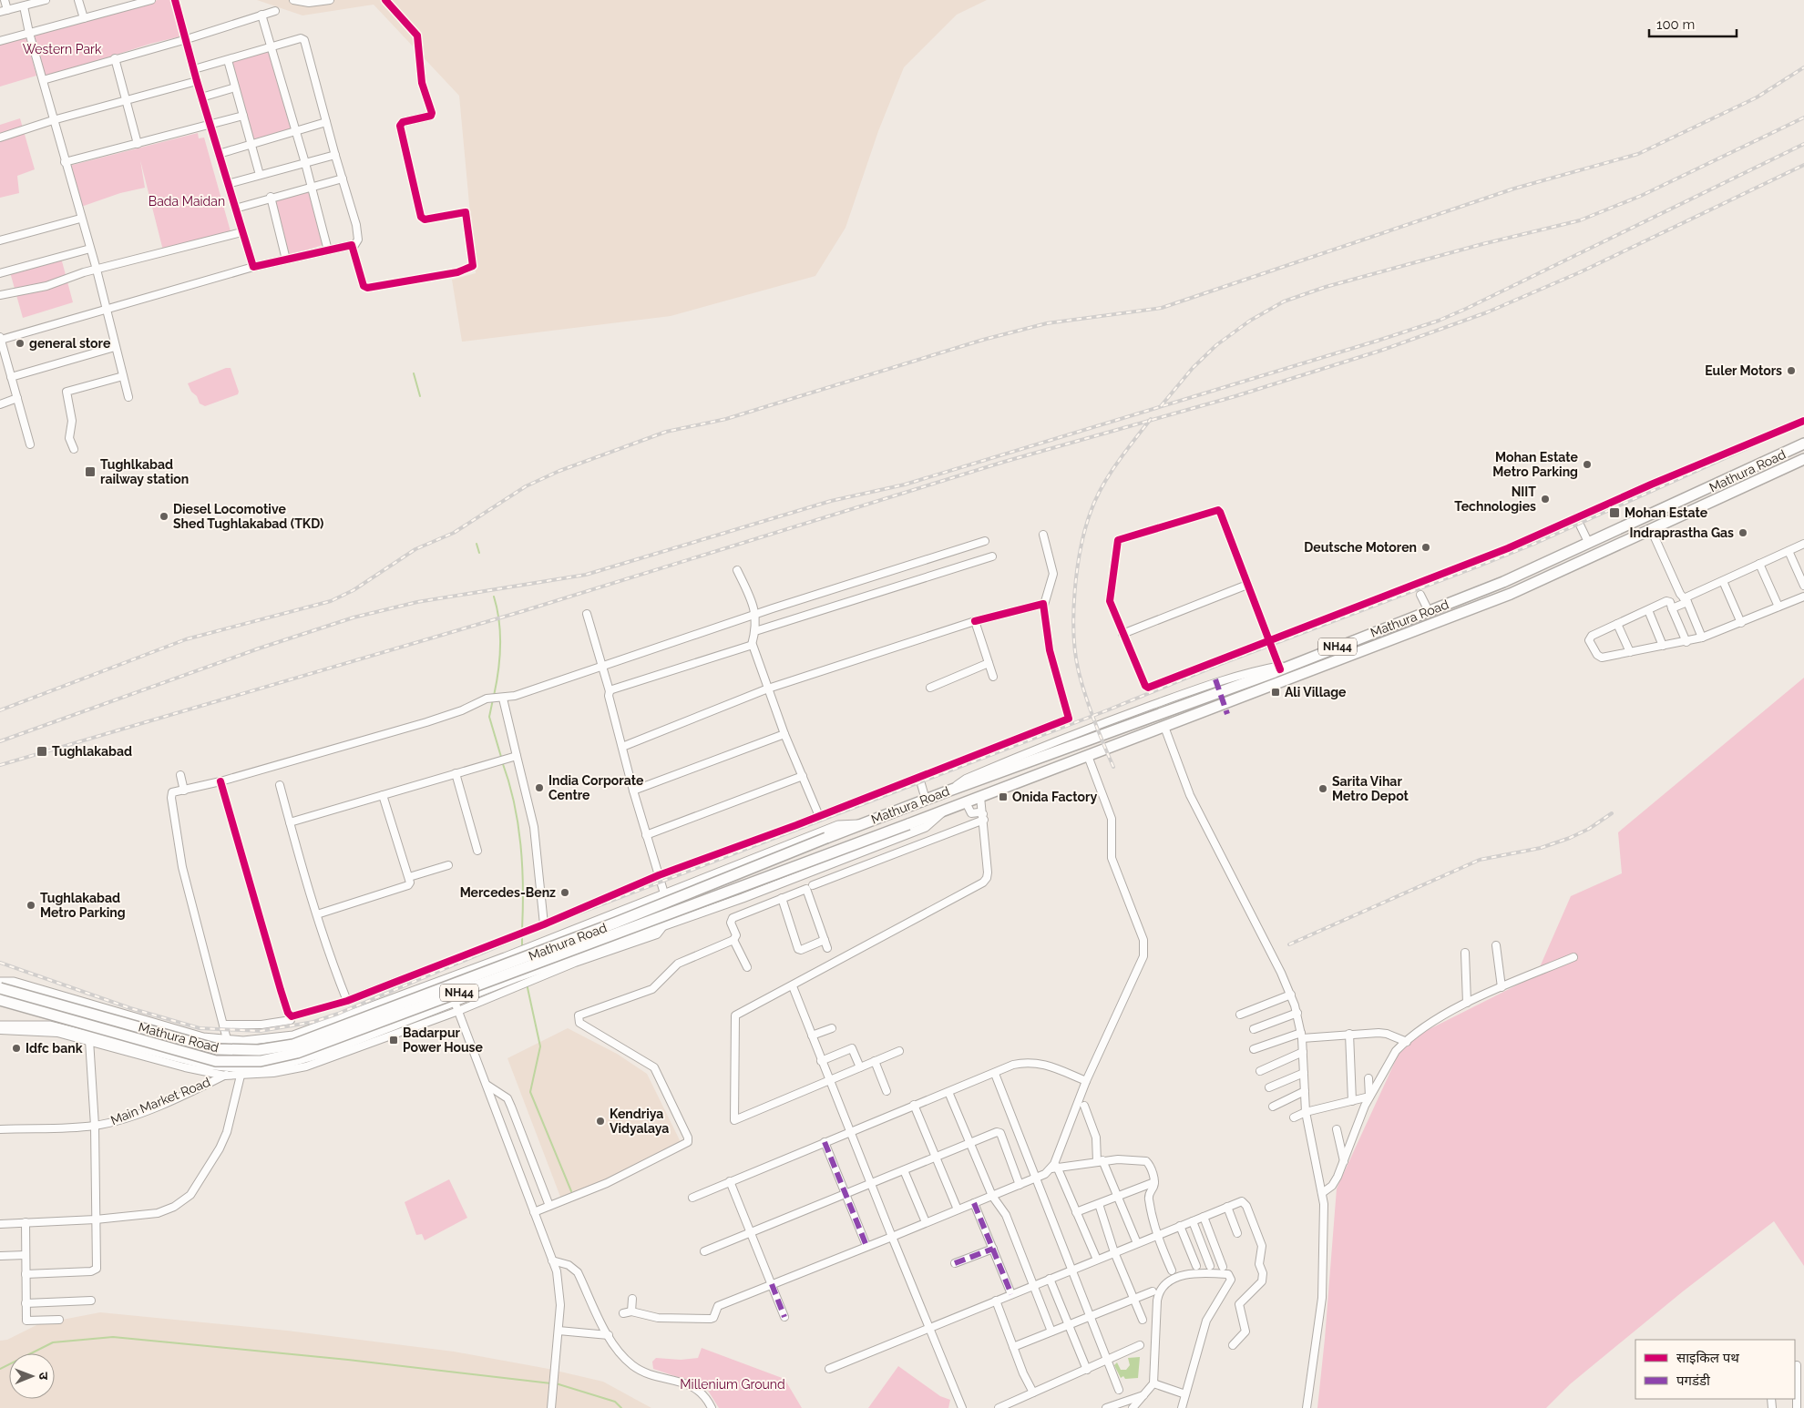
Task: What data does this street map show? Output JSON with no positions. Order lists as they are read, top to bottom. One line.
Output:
{"streets":{"highway":["Mathura Road","NH44"],"street":["Main Market Road"]},"crossings":[["Mathura Road","Main Market Road"]],"parks":["Western Park","Bada Maidan","Millenium Ground"],"places":{"other":["general store","Euler Motors","Mohan Estate Metro Parking","NIIT Technologies","Diesel Locomotive Shed Tughlakabad (TKD)","Indraprastha Gas","Deutsche Motoren","India Corporate Centre","Sarita Vihar Metro Depot","Mercedes-Benz","Tughlakabad Metro Parking","Idfc bank","Kendriya Vidyalaya"],"transit":["Tughlkabad railway station","Mohan Estate","Ali Village","Tughlakabad","Onida Factory","Badarpur Power House"]},"legend":["साइकिल पथ","पगडंडी"],"scale_bar":"100 m","north":"right"}
